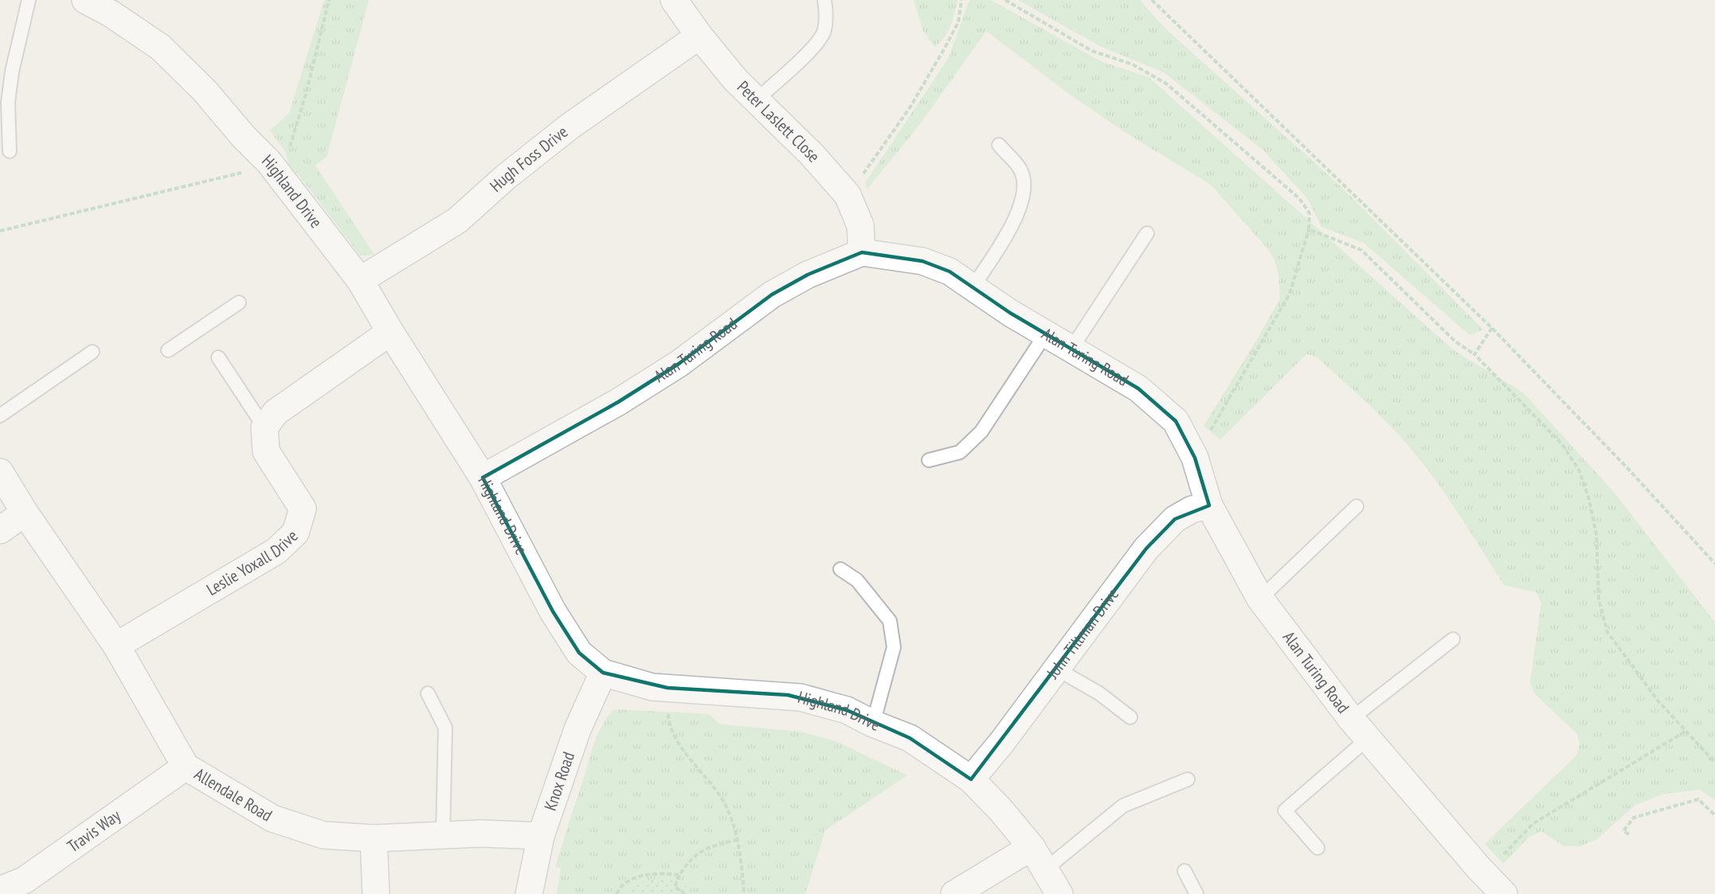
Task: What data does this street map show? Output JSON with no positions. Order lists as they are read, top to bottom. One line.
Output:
{"streets":{"street":["Peter Laslett Close","Hugh Foss Drive","Highland Drive","Alan Turing Road","Leslie Yoxall Drive","John Tiltman Drive","Knox Road","Allendale Road","Travis Way"]},"crossings":[["Peter Laslett Close","Hugh Foss Drive"],["Peter Laslett Close","Alan Turing Road"],["Hugh Foss Drive","Highland Drive"],["Highland Drive","Alan Turing Road"],["Highland Drive","John Tiltman Drive"],["Highland Drive","Knox Road"],["Alan Turing Road","John Tiltman Drive"],["Leslie Yoxall Drive","Allendale Road"],["Knox Road","Allendale Road"],["Allendale Road","Travis Way"]]}
